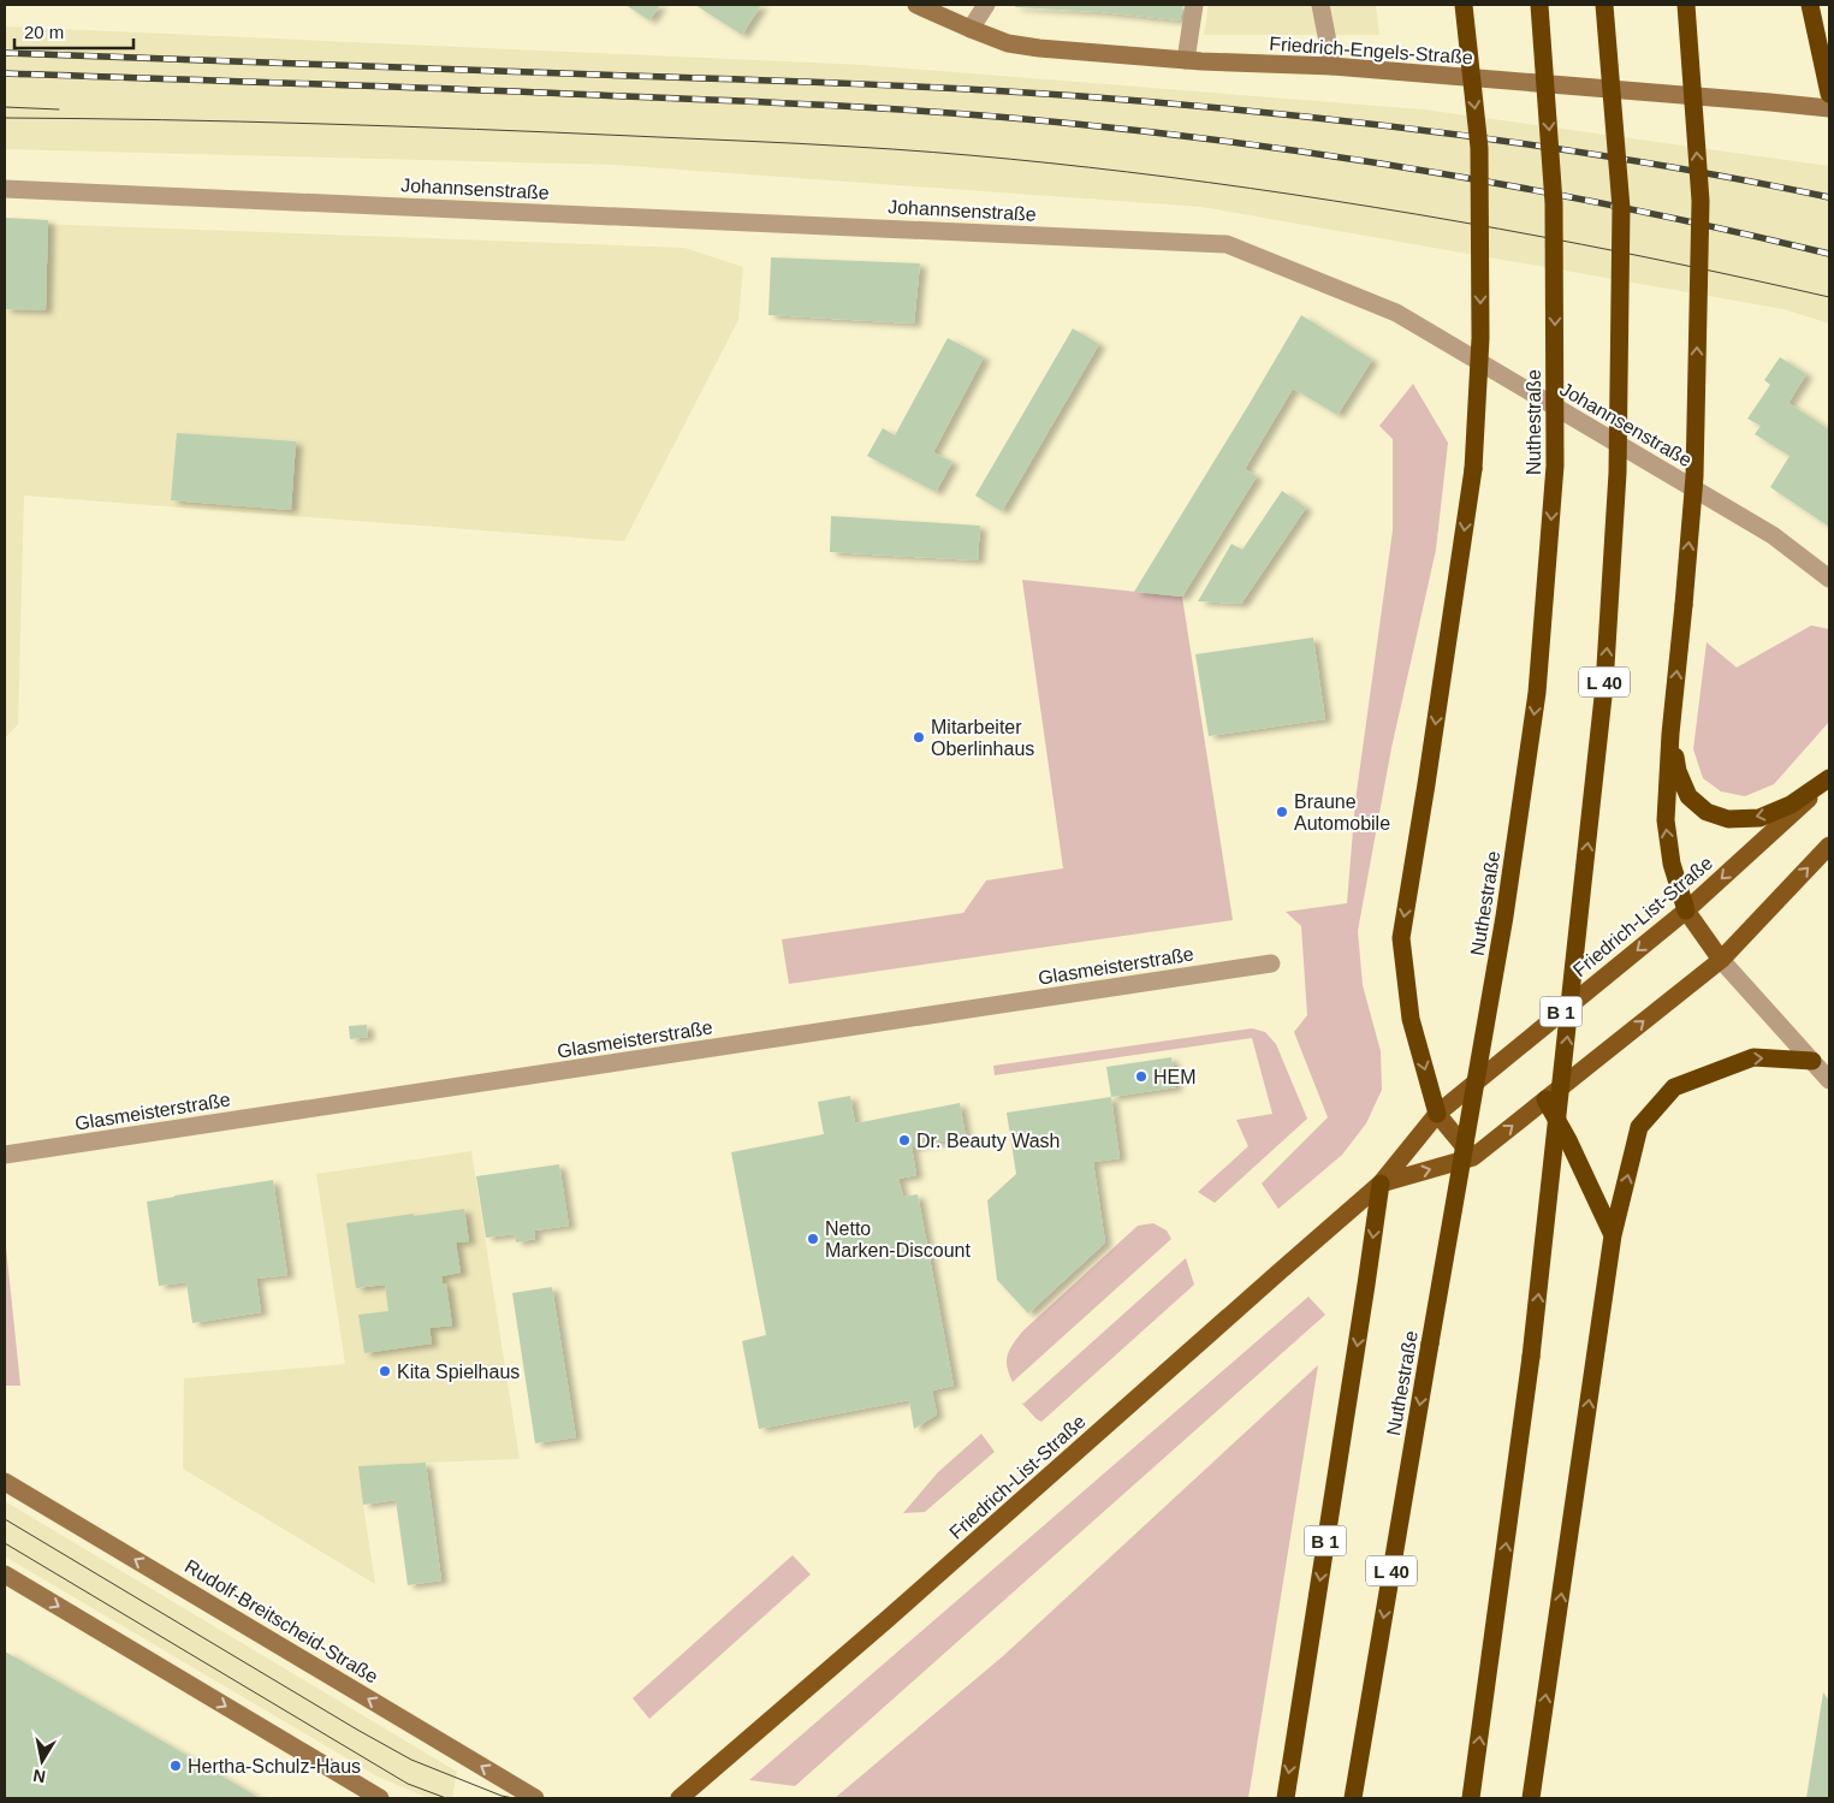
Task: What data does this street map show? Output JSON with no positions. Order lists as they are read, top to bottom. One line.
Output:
{"streets":{"highway":["Nuthestraße","L 40","B 1"],"main road":["Friedrich-List-Straße"],"street":["Friedrich-Engels-Straße","Johannsenstraße","Glasmeisterstraße","Rudolf-Breitscheid-Straße"]},"crossings":[["Friedrich-List-Straße","B 1"]],"places":["Mitarbeiter Oberlinhaus","Braune Automobile","HEM","Dr. Beauty Wash","Netto Marken-Discount","Kita Spielhaus","Hertha-Schulz-Haus"],"scale_bar":"20 m","north":"bottom"}
